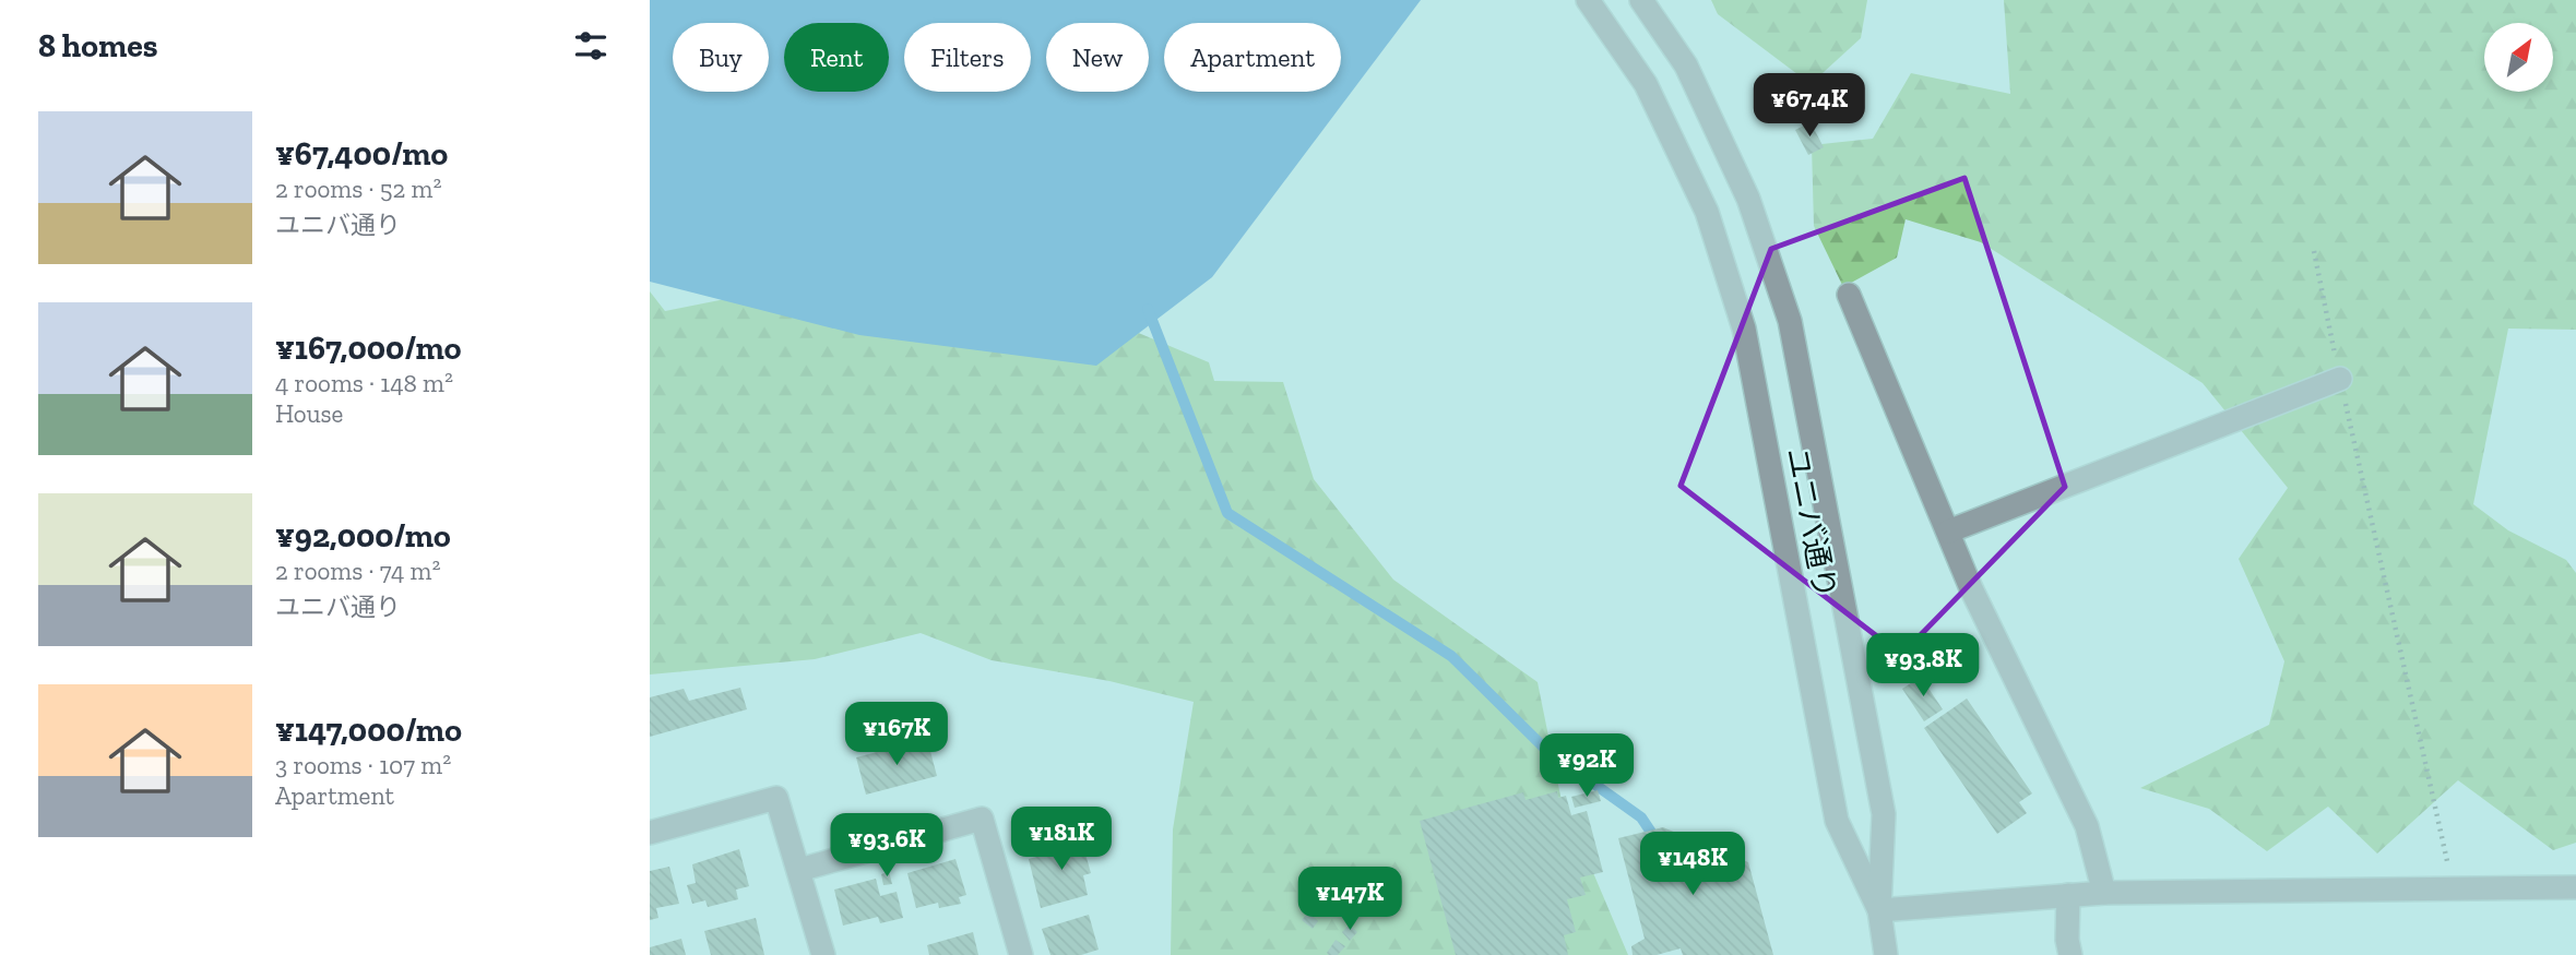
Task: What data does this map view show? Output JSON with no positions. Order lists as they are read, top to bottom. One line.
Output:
{"streets":{"street":["ユニバ通り"]},"north":"top right","page":{"heading":"8 homes","chip":["Buy","Rent","Filters","New","Apartment"],"price":["¥67.4K","¥93.8K","¥167K","¥92K","¥181K","¥93.6K","¥148K","¥147K"],"list":[{"name":"¥67,400/mo","note":"2 rooms · 52 m² · ユニバ通り"},{"name":"¥167,000/mo","note":"4 rooms · 148 m² · House"},{"name":"¥92,000/mo","note":"2 rooms · 74 m² · ユニバ通り"},{"name":"¥147,000/mo","note":"3 rooms · 107 m² · Apartment"}]}}
